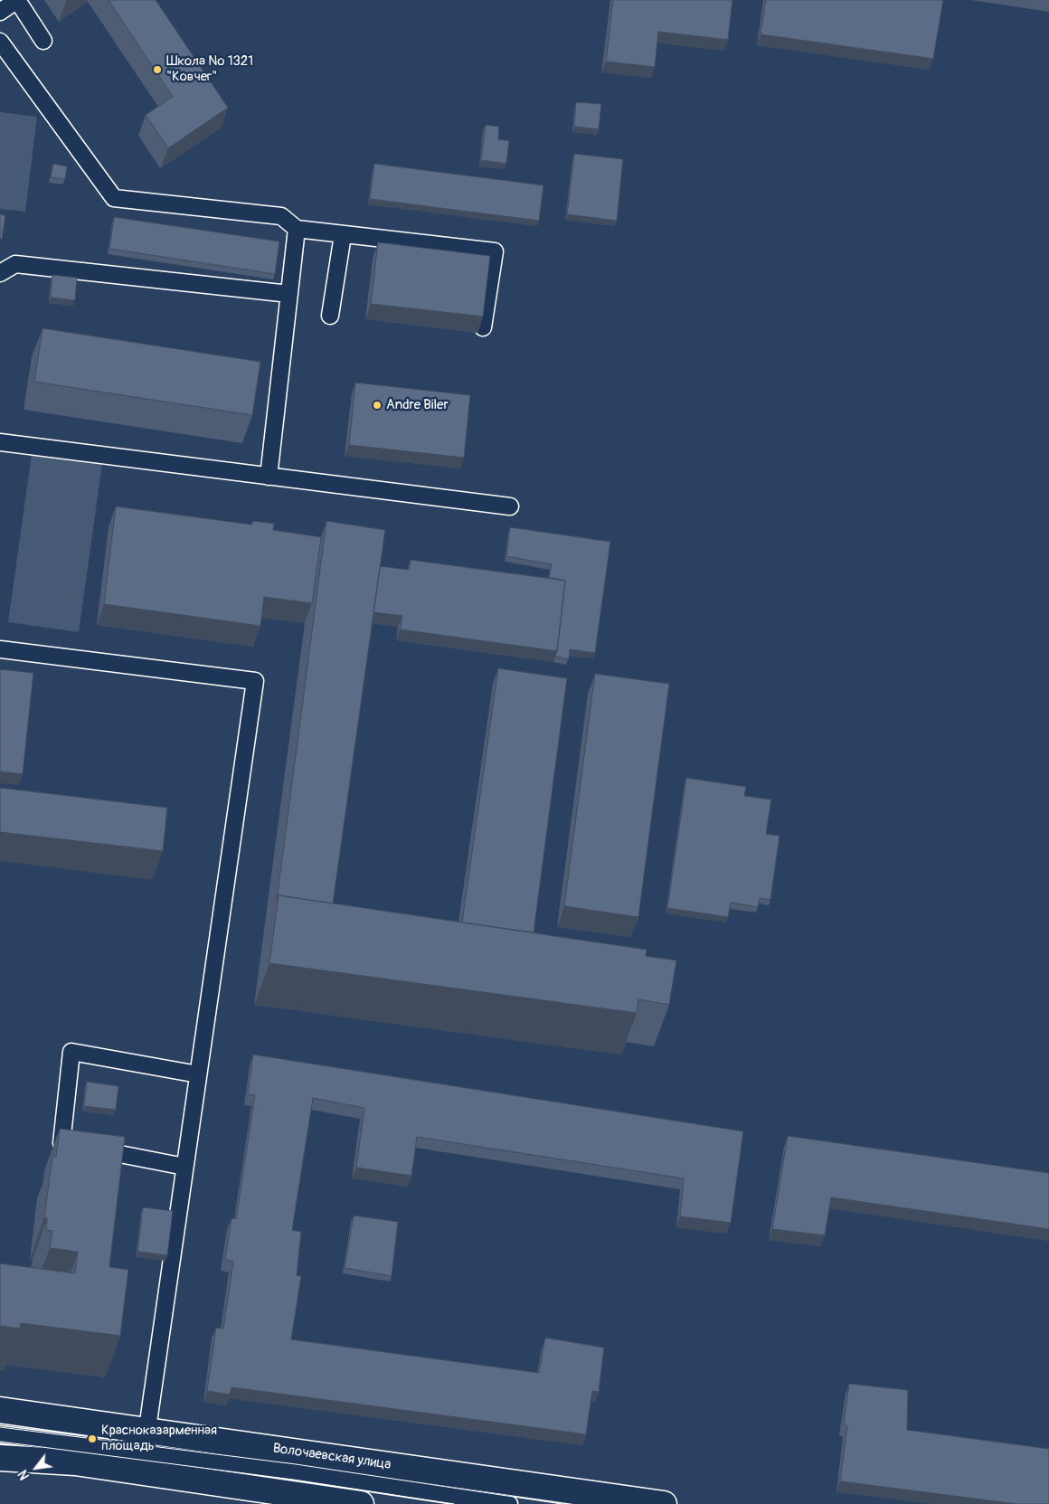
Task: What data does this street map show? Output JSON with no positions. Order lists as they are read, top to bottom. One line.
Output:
{"streets":{"street":["Волочаевская улица"]},"places":["Школа № 1321 \"Ковчег\"","Andre Biler","Красноказарменная площадь"],"north":"bottom left"}
